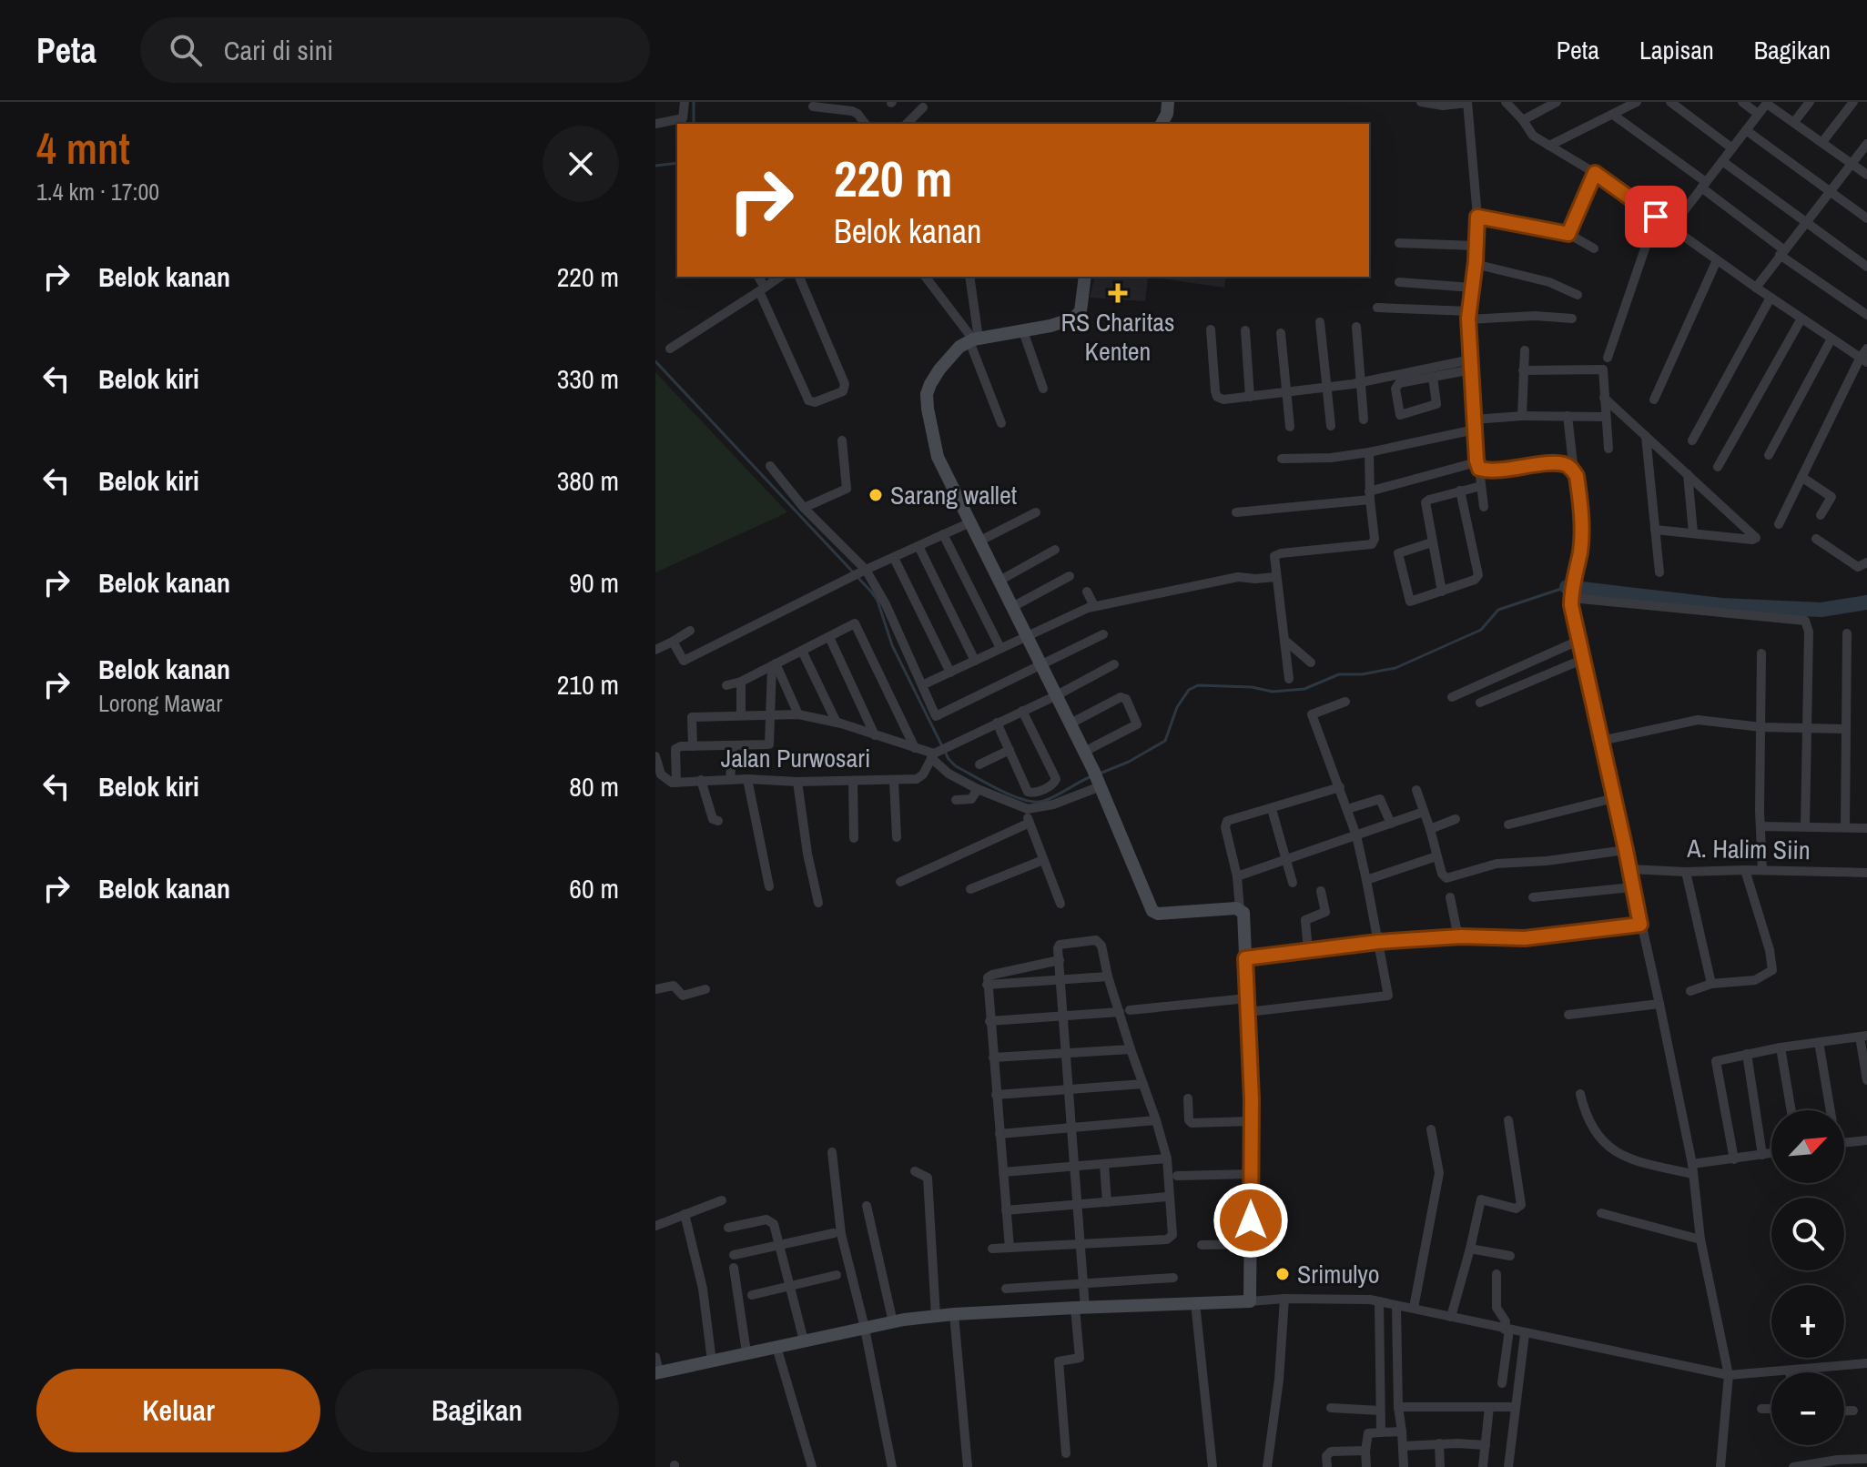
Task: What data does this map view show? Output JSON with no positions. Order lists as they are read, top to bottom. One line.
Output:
{"streets":{"street":["Jalan Purwosari","A. Halim Siin"]},"places":{"health":["RS Charitas Kenten"],"other":["Sarang wallet","Srimulyo"]},"north":"top right","page":{"header":"Peta","search":"Cari di sini","nav":["Peta","Lapisan","Bagikan"],"heading":["4 mnt","1.4 km · 17:00"],"turn":["220 m","Belok kanan"],"list":[{"name":"Belok kanan","value":"220 m"},{"name":"Belok kiri","value":"330 m"},{"name":"Belok kiri","value":"380 m"},{"name":"Belok kanan","value":"90 m"},{"name":"Belok kanan","note":"Lorong Mawar","value":"210 m"},{"name":"Belok kiri","value":"80 m"},{"name":"Belok kanan","value":"60 m"}],"map_buttons":["+","−"],"buttons":["Keluar","Bagikan"]}}
